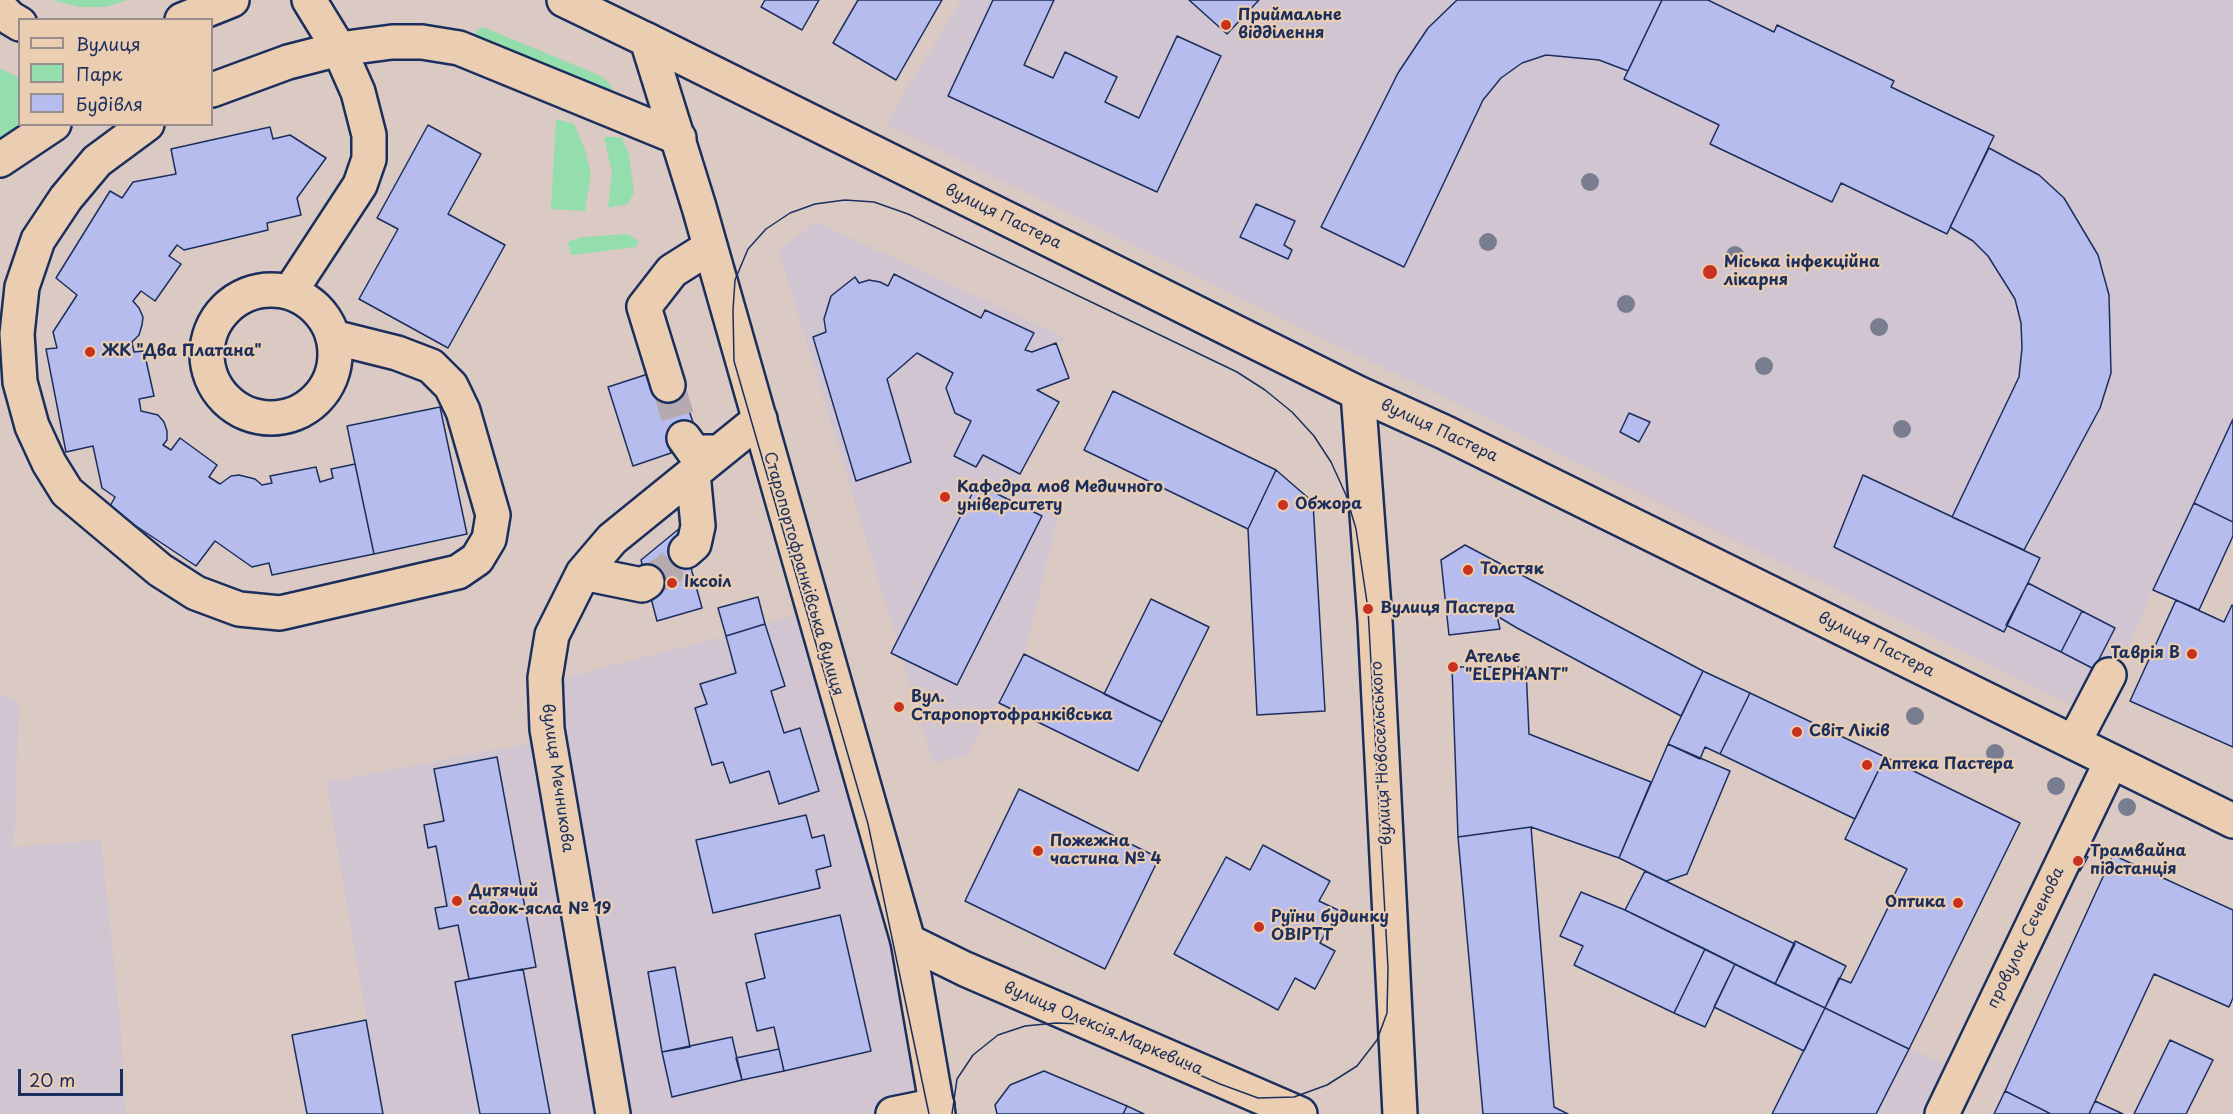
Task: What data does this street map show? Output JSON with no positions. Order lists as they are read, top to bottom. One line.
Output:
{"streets":{"street":["вулиця Пастера","Старопортофранківська вулиця","вулиця Новосельського","вулиця Мечникова","провулок Сєченова","вулиця Олексія Маркевича"]},"crossings":[["вулиця Пастера","Старопортофранківська вулиця"],["вулиця Пастера","вулиця Новосельського"],["вулиця Пастера","провулок Сєченова"],["Старопортофранківська вулиця","вулиця Мечникова"],["Старопортофранківська вулиця","вулиця Олексія Маркевича"]],"places":["Приймальне відділення","Міська інфекційна лікарня","ЖК \"Два Платана\"","Кафедра мов Медичного університету","Обжора","Толстяк","Iксоiл","Вулиця Пастера","Таврія В","Ательє \"ELEPHANT\"","Вул. Старопортофранківська","Світ Ліків","Аптека Пастера","Пожежна частина № 4","Трамвайна підстанція","Дитячий садок-ясла № 19","Оптика","Руїни будинку ОВІРТТ"],"legend":["Вулиця","Парк","Будівля"],"scale_bar":"20 m"}
